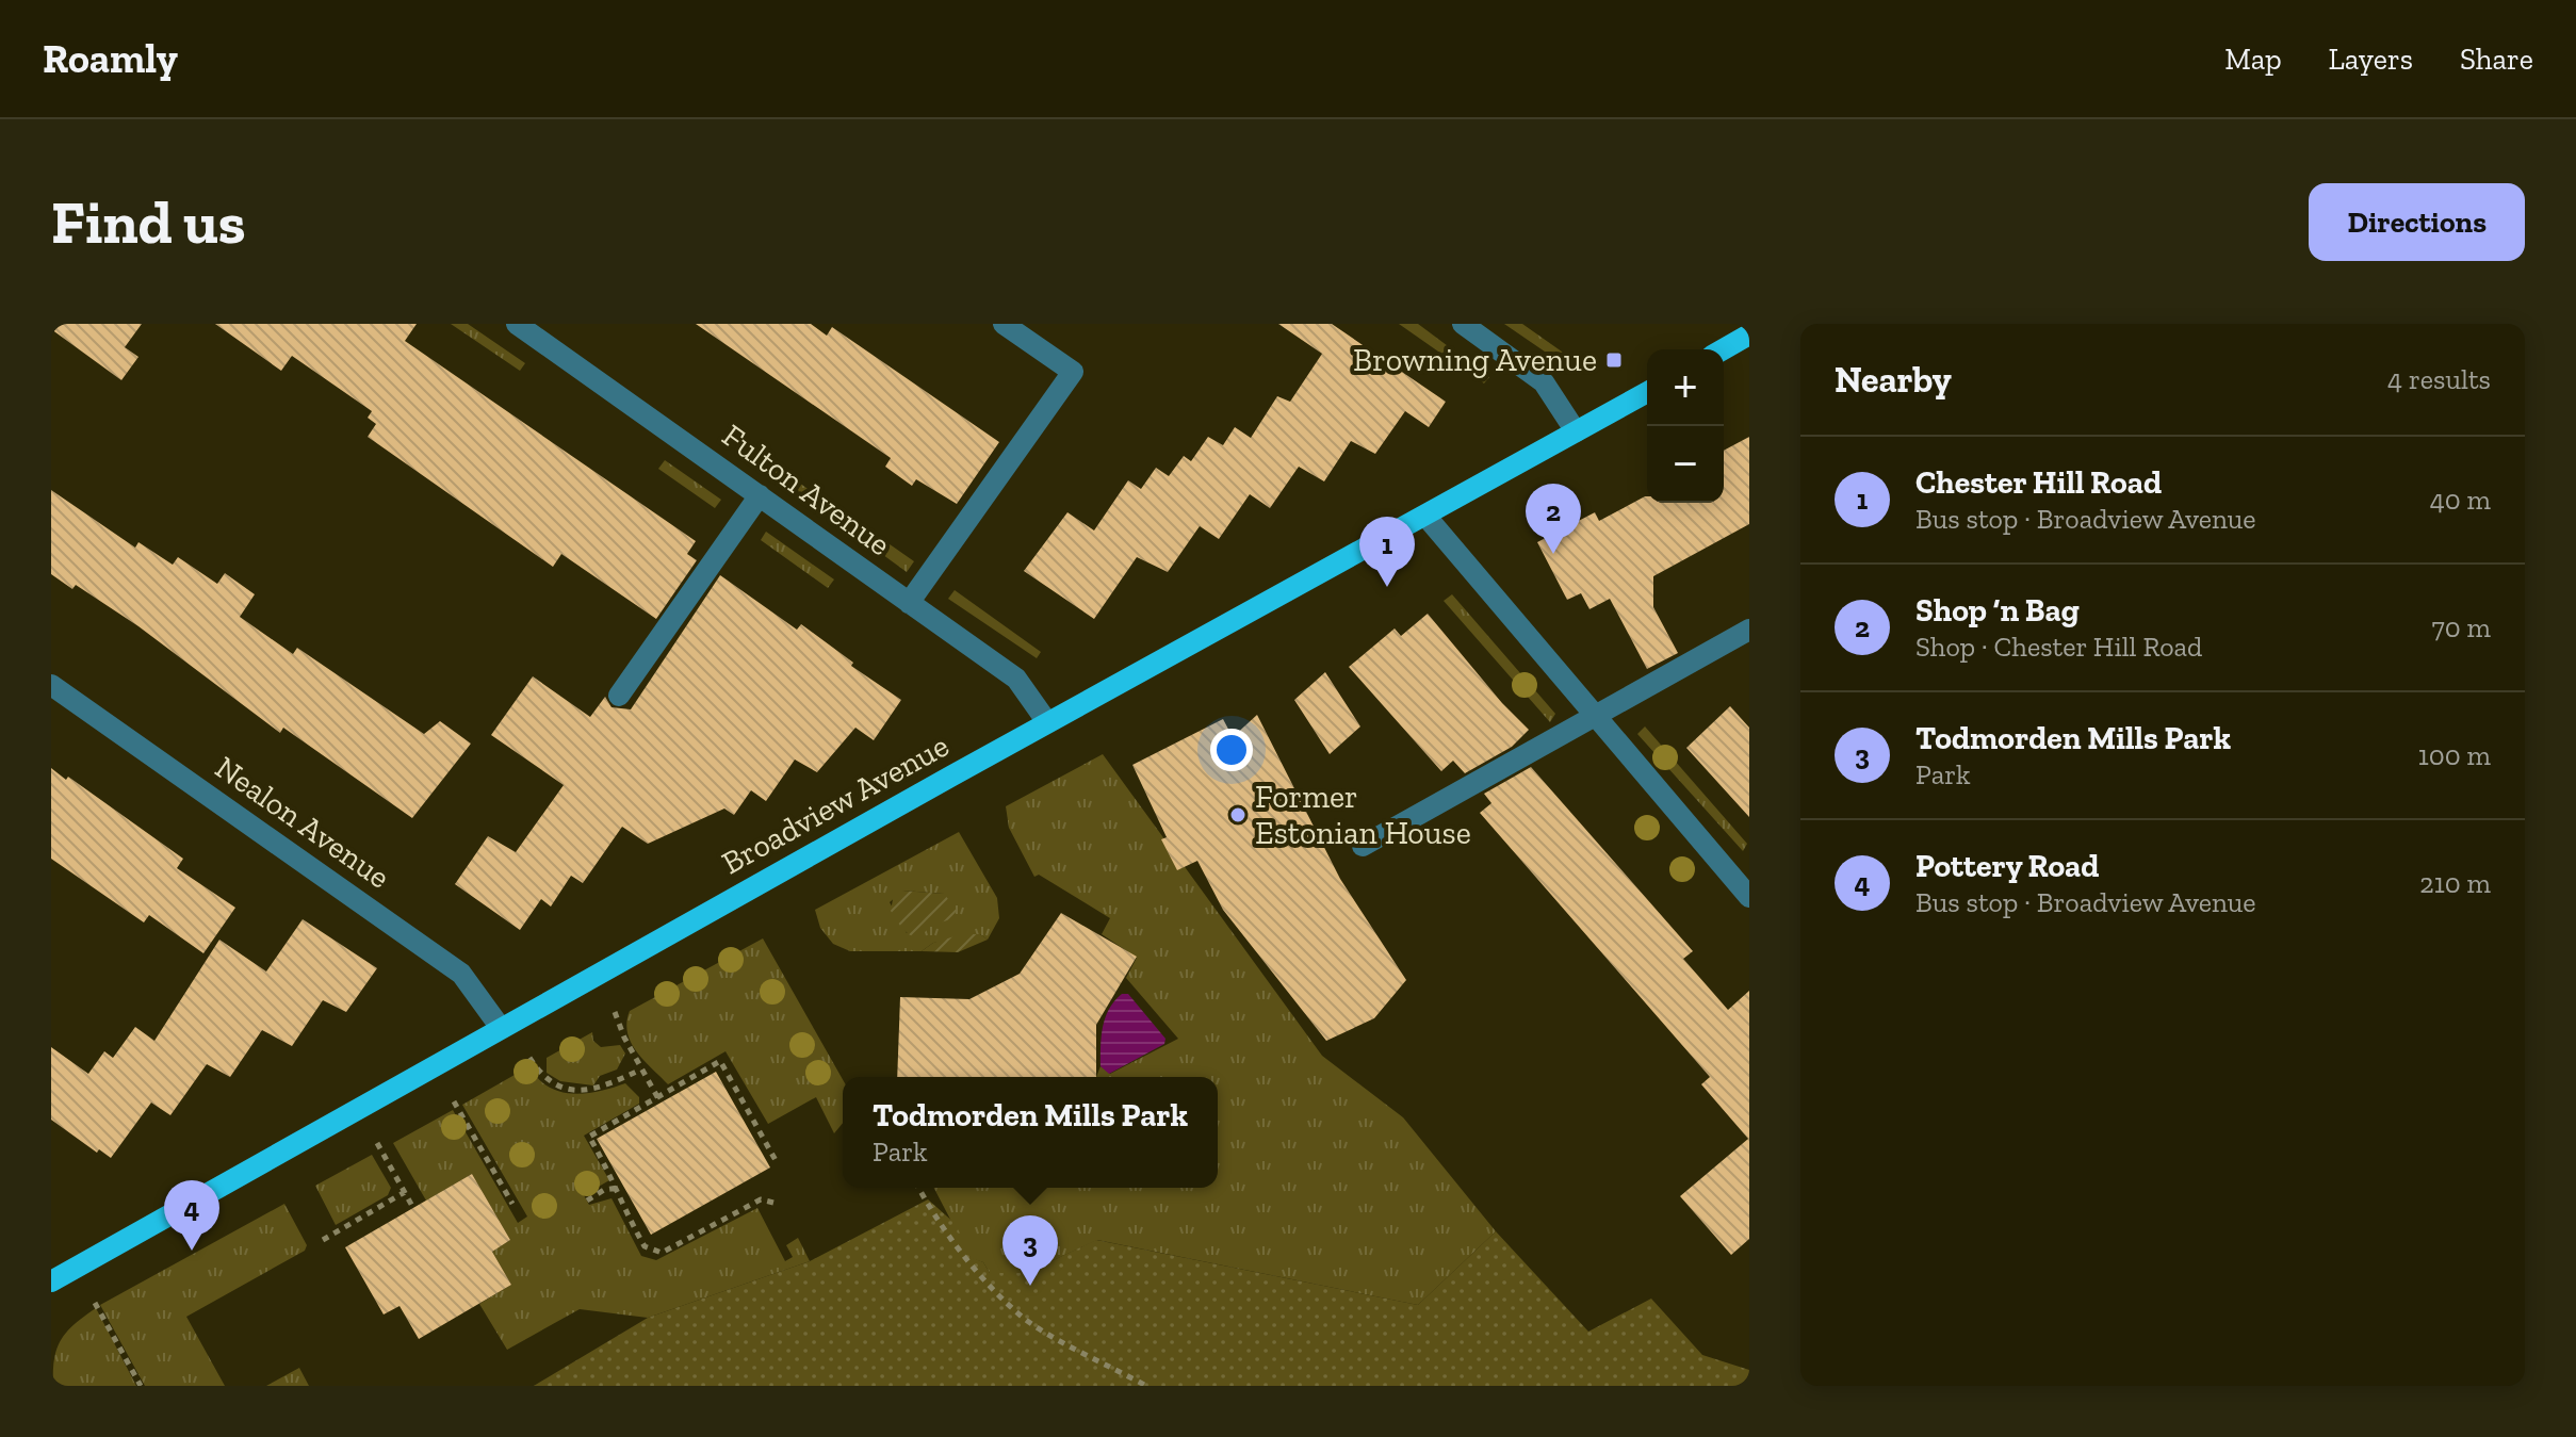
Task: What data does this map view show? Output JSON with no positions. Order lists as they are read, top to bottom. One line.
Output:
{"streets":{"main road":["Broadview Avenue"],"street":["Fulton Avenue","Nealon Avenue"]},"crossings":[["Fulton Avenue","Broadview Avenue"],["Broadview Avenue","Nealon Avenue"]],"places":{"transit":["Browning Avenue"],"other":["Former Estonian House"]},"page":{"header":"Roamly","nav":["Map","Layers","Share"],"buttons":"Directions","title":"Find us","heading":["Nearby","4 results"],"map_buttons":["+","−"],"list":[{"mark":"1","name":"Chester Hill Road","note":"Bus stop · Broadview Avenue","value":"40 m"},{"mark":"2","name":"Shop ‘n Bag","note":"Shop · Chester Hill Road","value":"70 m"},{"mark":"3","name":"Todmorden Mills Park","note":"Park","value":"100 m"},{"mark":"4","name":"Pottery Road","note":"Bus stop · Broadview Avenue","value":"210 m"}],"pins":["2","1","4","3"],"popup":["Todmorden Mills Park","Park"]}}
